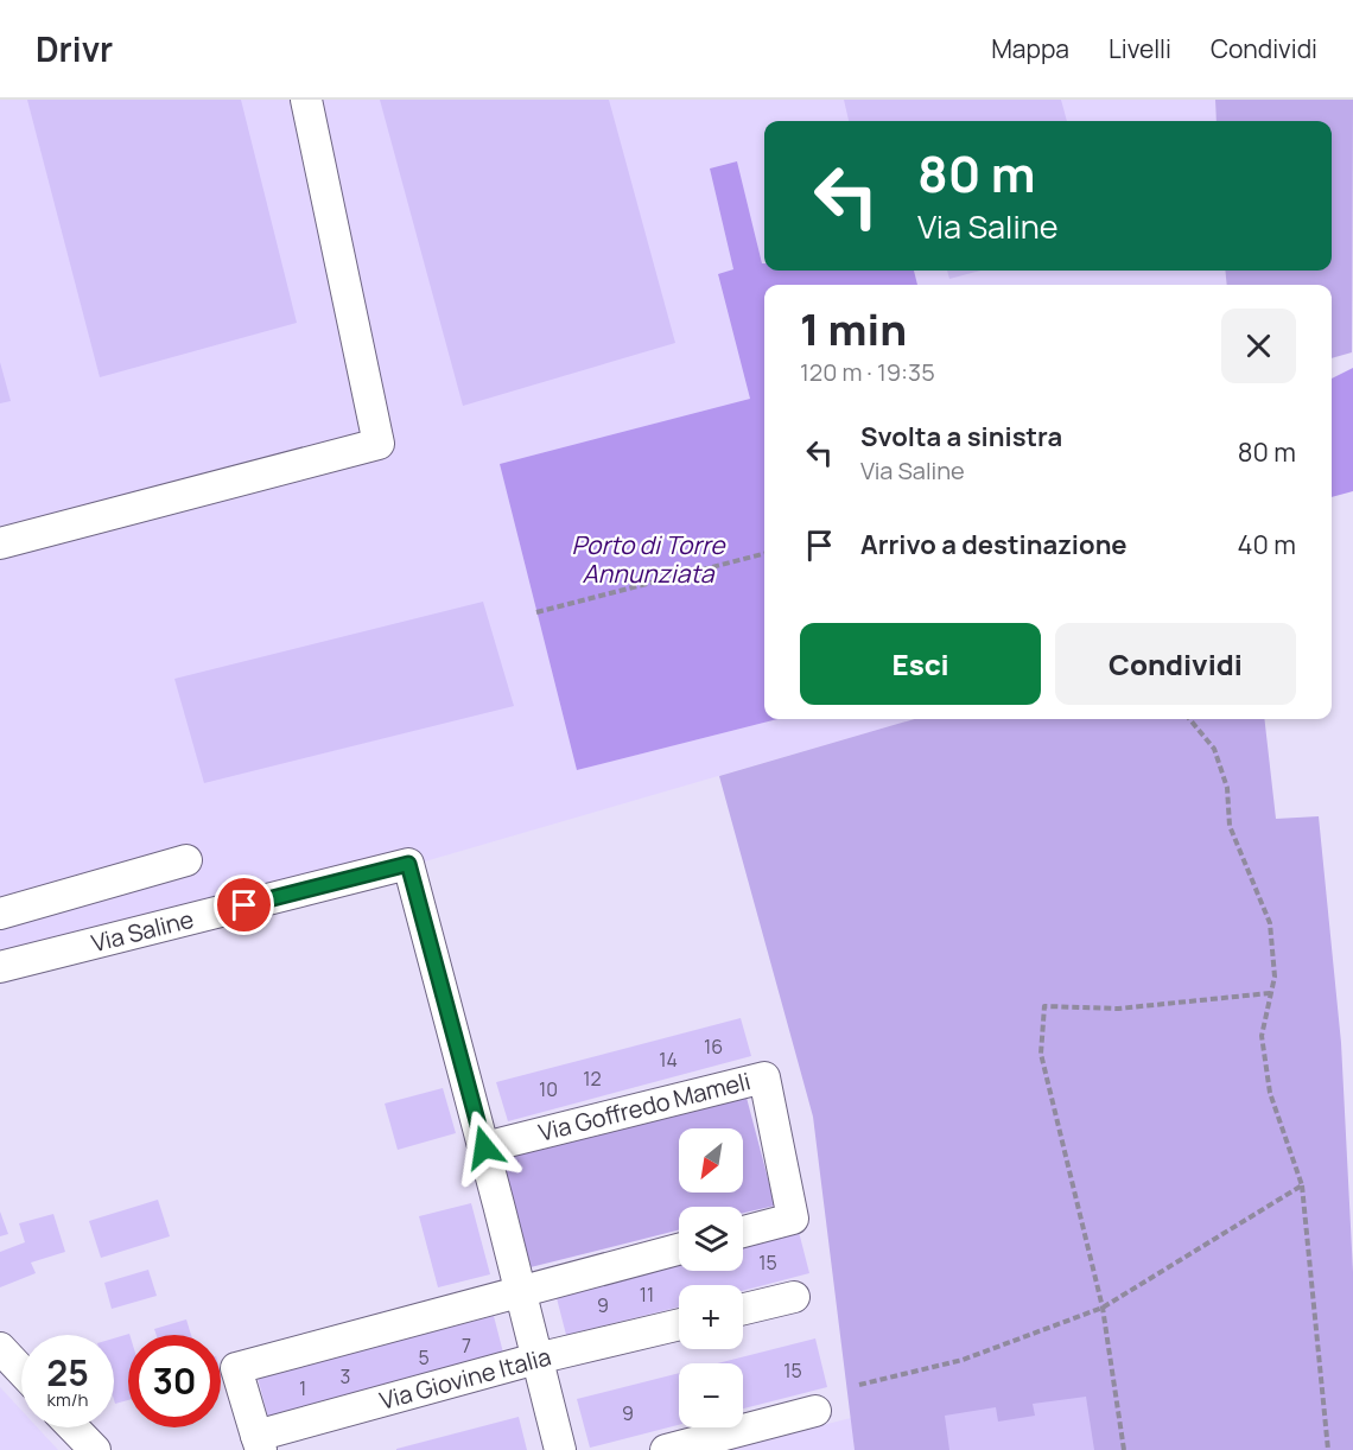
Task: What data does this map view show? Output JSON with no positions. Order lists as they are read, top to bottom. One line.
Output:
{"streets":{"street":["Via Saline","Via Goffredo Mameli","Via Giovine Italia"]},"crossings":[["Via Saline","Via Goffredo Mameli"]],"water":["Porto di Torre Annunziata"],"house_numbers":["16","14","12","10","15","11","9","7","5","15","3","1","9"],"north":"bottom left","page":{"header":"Drivr","nav":["Mappa","Livelli","Condividi"],"turn":["80 m","Via Saline"],"heading":["1 min","120 m · 19:35"],"list":[{"name":"Svolta a sinistra","note":"Via Saline","value":"80 m"},{"name":"Arrivo a destinazione","value":"40 m"}],"buttons":["Esci","Condividi"],"map_buttons":["+","−"],"speed":"25 km/h","limit":"30"}}
